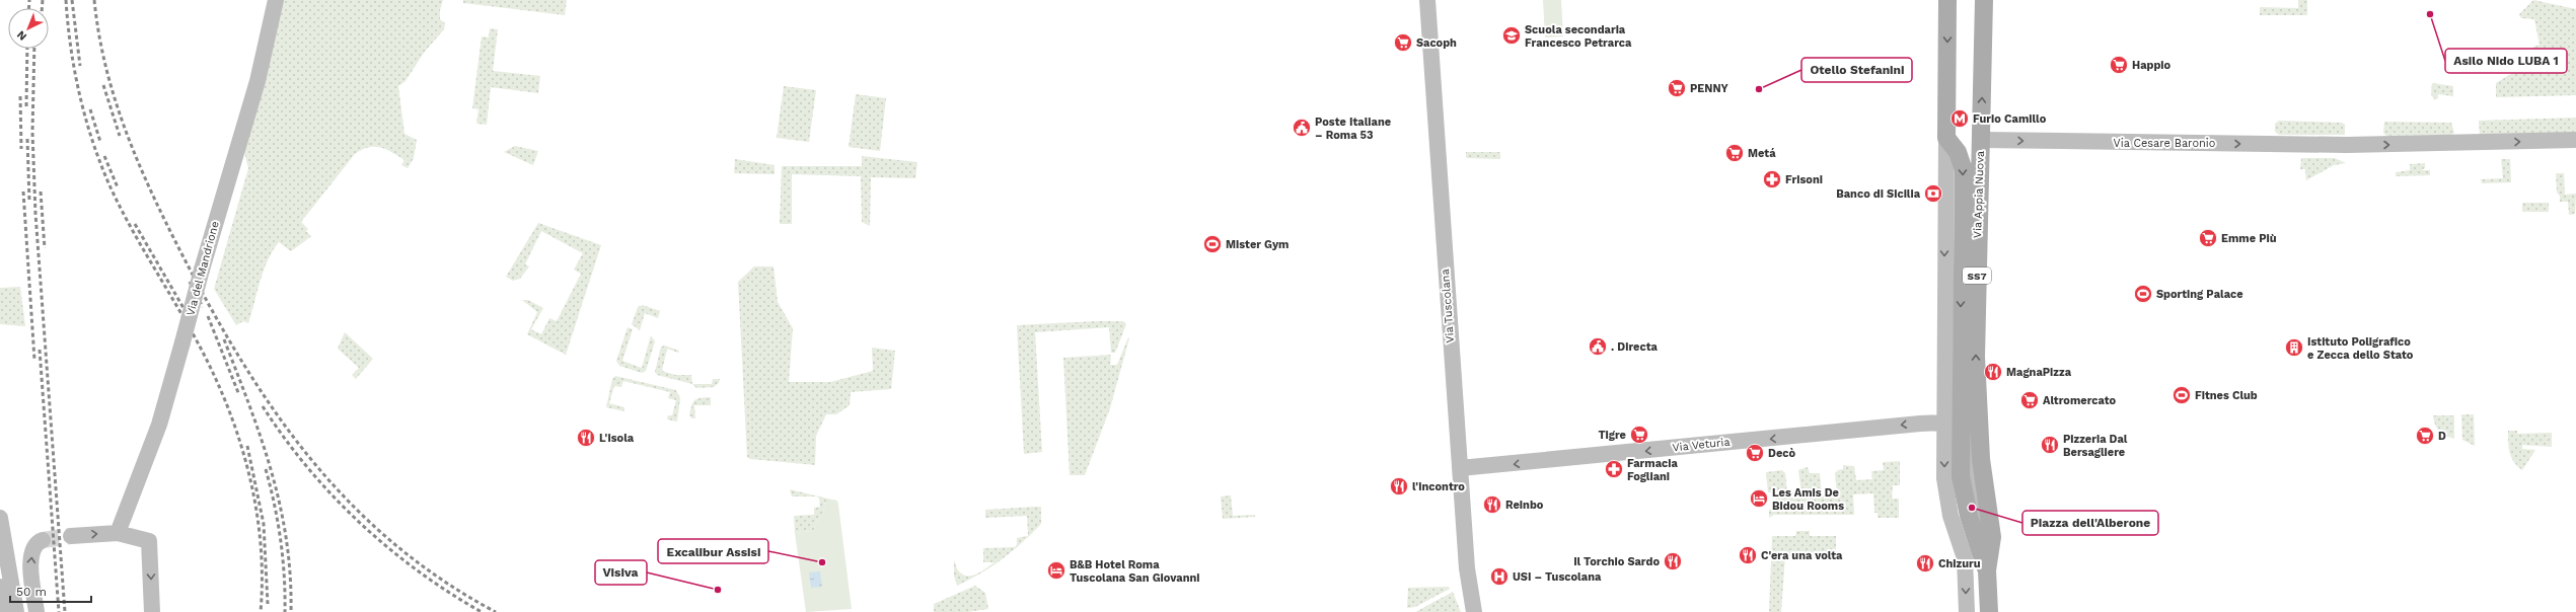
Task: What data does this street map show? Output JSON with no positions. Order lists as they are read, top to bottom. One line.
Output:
{"streets":{"main road":["Via Appia Nuova","SS7"],"street":["Via Cesare Baronio","Via del Mandrione","Via Tuscolana","Via Veturia"]},"crossings":[["Via Cesare Baronio","Via Appia Nuova"],["Via Appia Nuova","Via Veturia"],["Via Tuscolana","Via Veturia"]],"one_way":["Via Cesare Baronio","Via Veturia"],"places":{"other":["Asilo Nido LUBA 1","Otello Stefanini","Piazza dell'Alberone","Excalibur Assisi","Visiva"],"school or university":["Scuola secondaria Francesco Petrarca"],"supermarket":["Sacoph","Happio","PENNY","Metá","Emme Più","Altromercato","Tigre","D","Decò"],"metro station":["Furio Camillo"],"public building":["Poste Italiane – Roma 53",". Directa"],"pharmacy":["Frisoni","Farmacia Fogliani"],"bank":["Banco di Sicilia"],"sports":["Mister Gym","Sporting Palace","Fitnes Club"],"building":["Istituto Poligrafico e Zecca dello Stato"],"restaurant":["MagnaPizza","L'isola","Pizzeria Dal Bersagliere","l'incontro","Reinbo","C'era una volta","Il Torchio Sardo","Chizuru"],"hotel":["Les Amis De Bidou Rooms","B&B Hotel Roma Tuscolana San Giovanni"],"hospital":["USI – Tuscolana"]},"scale_bar":"50 m","north":"bottom left"}
